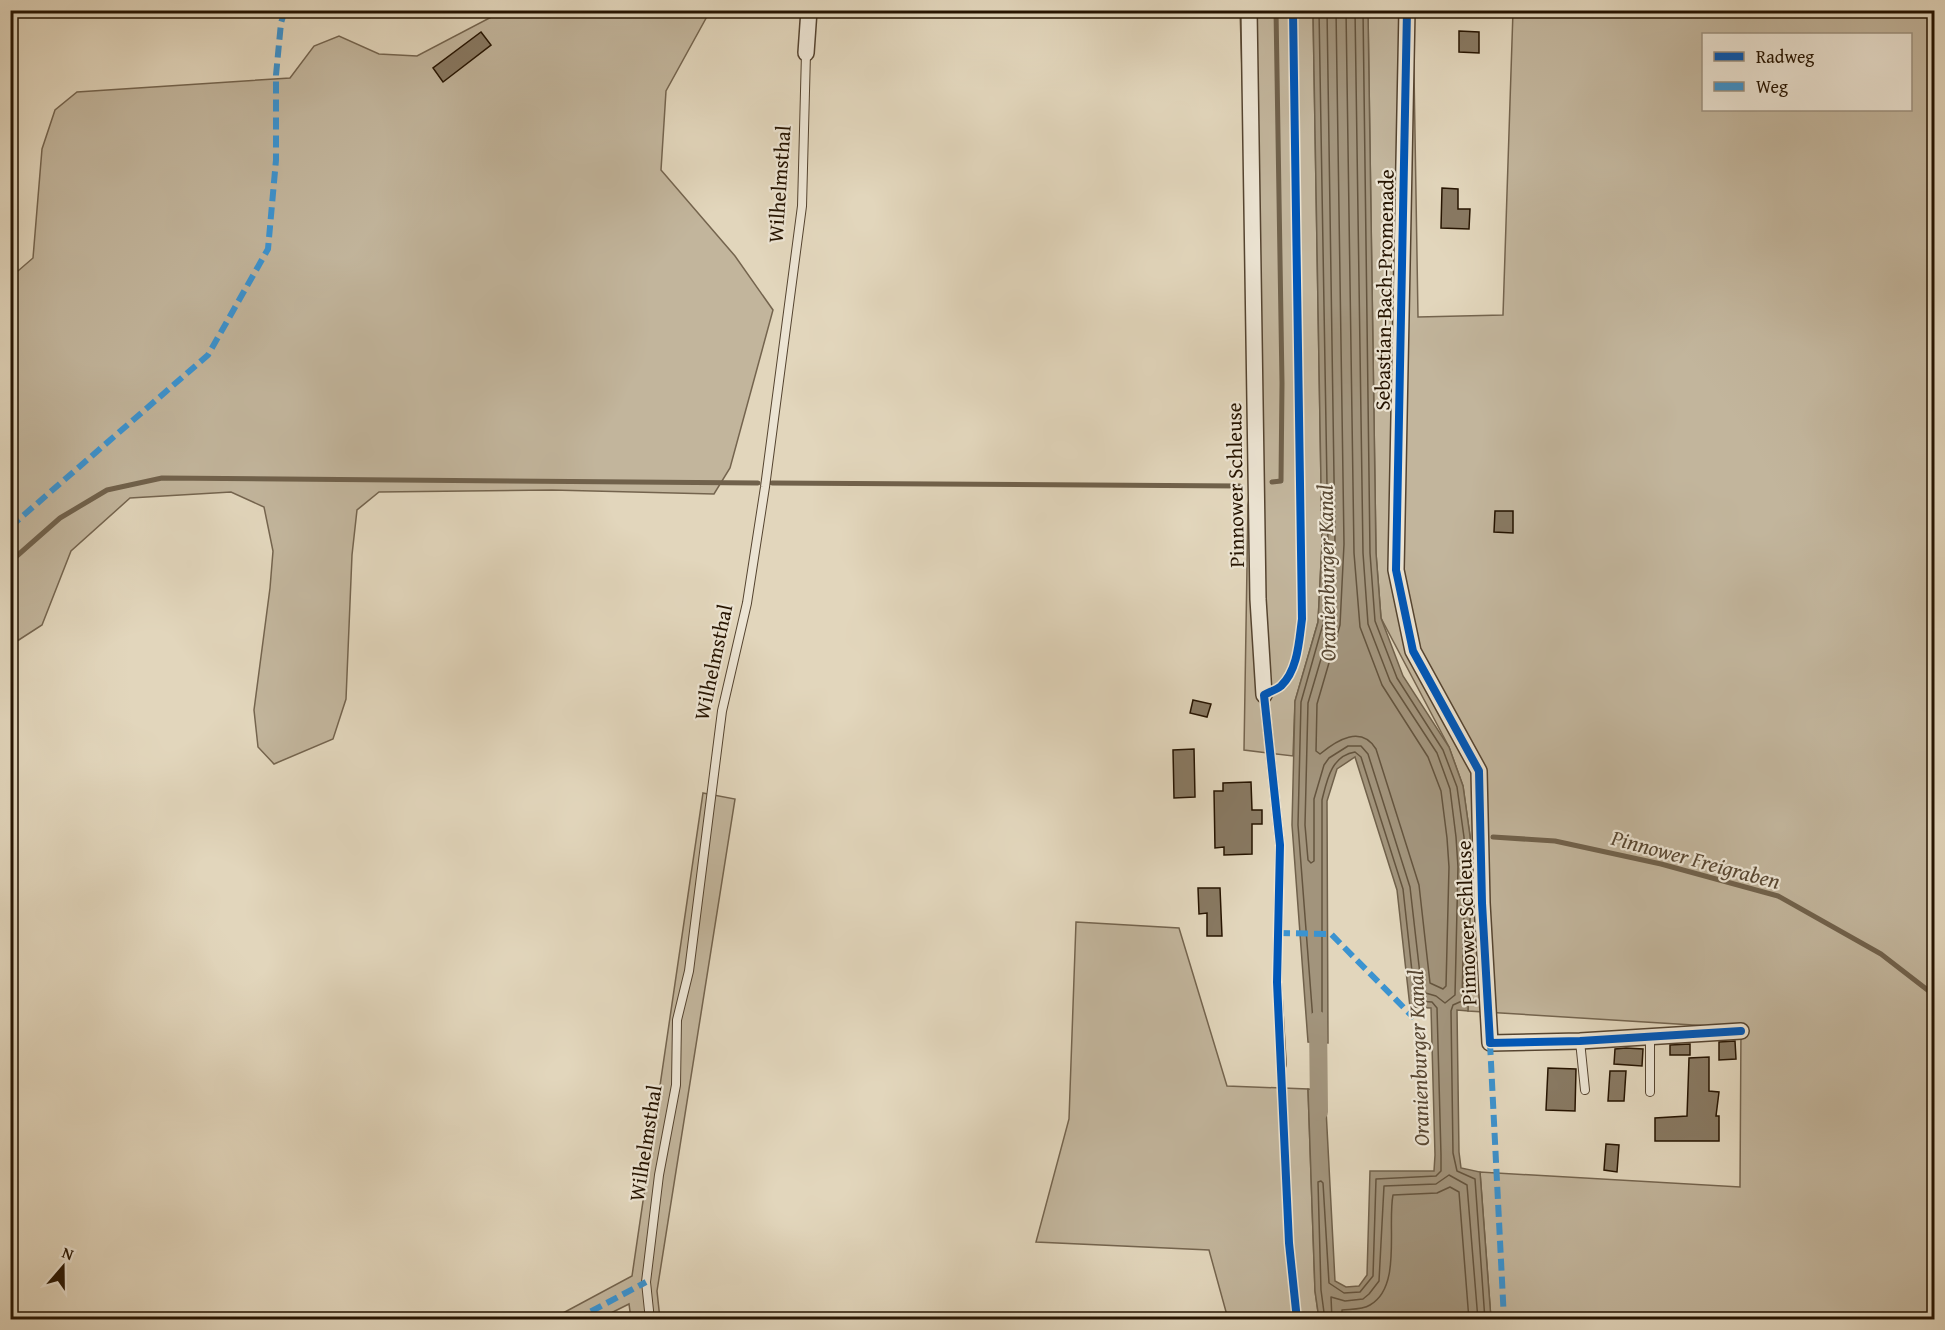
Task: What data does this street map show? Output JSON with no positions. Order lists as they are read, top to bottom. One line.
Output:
{"streets":{"street":["Wilhelmsthal","Sebastian-Bach-Promenade","Pinnower Schleuse"]},"crossings":[["Sebastian-Bach-Promenade","Pinnower Schleuse"]],"water":["Oranienburger Kanal","Pinnower Freigraben"],"legend":["Radweg","Weg"],"north":"top"}
